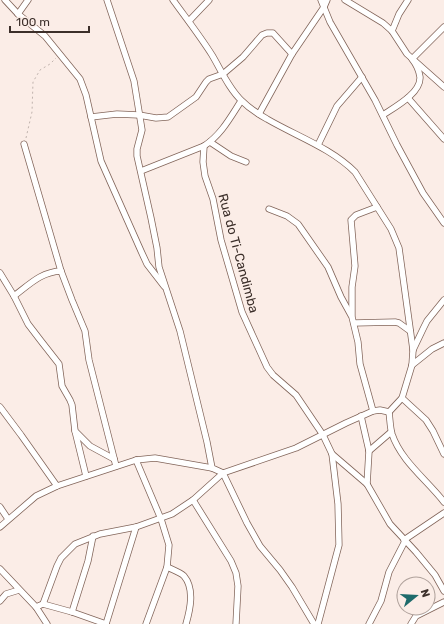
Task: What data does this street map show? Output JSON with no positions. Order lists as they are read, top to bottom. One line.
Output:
{"streets":{"street":["Rua do Ti-Candimba"]},"scale_bar":"100 m","north":"right"}
